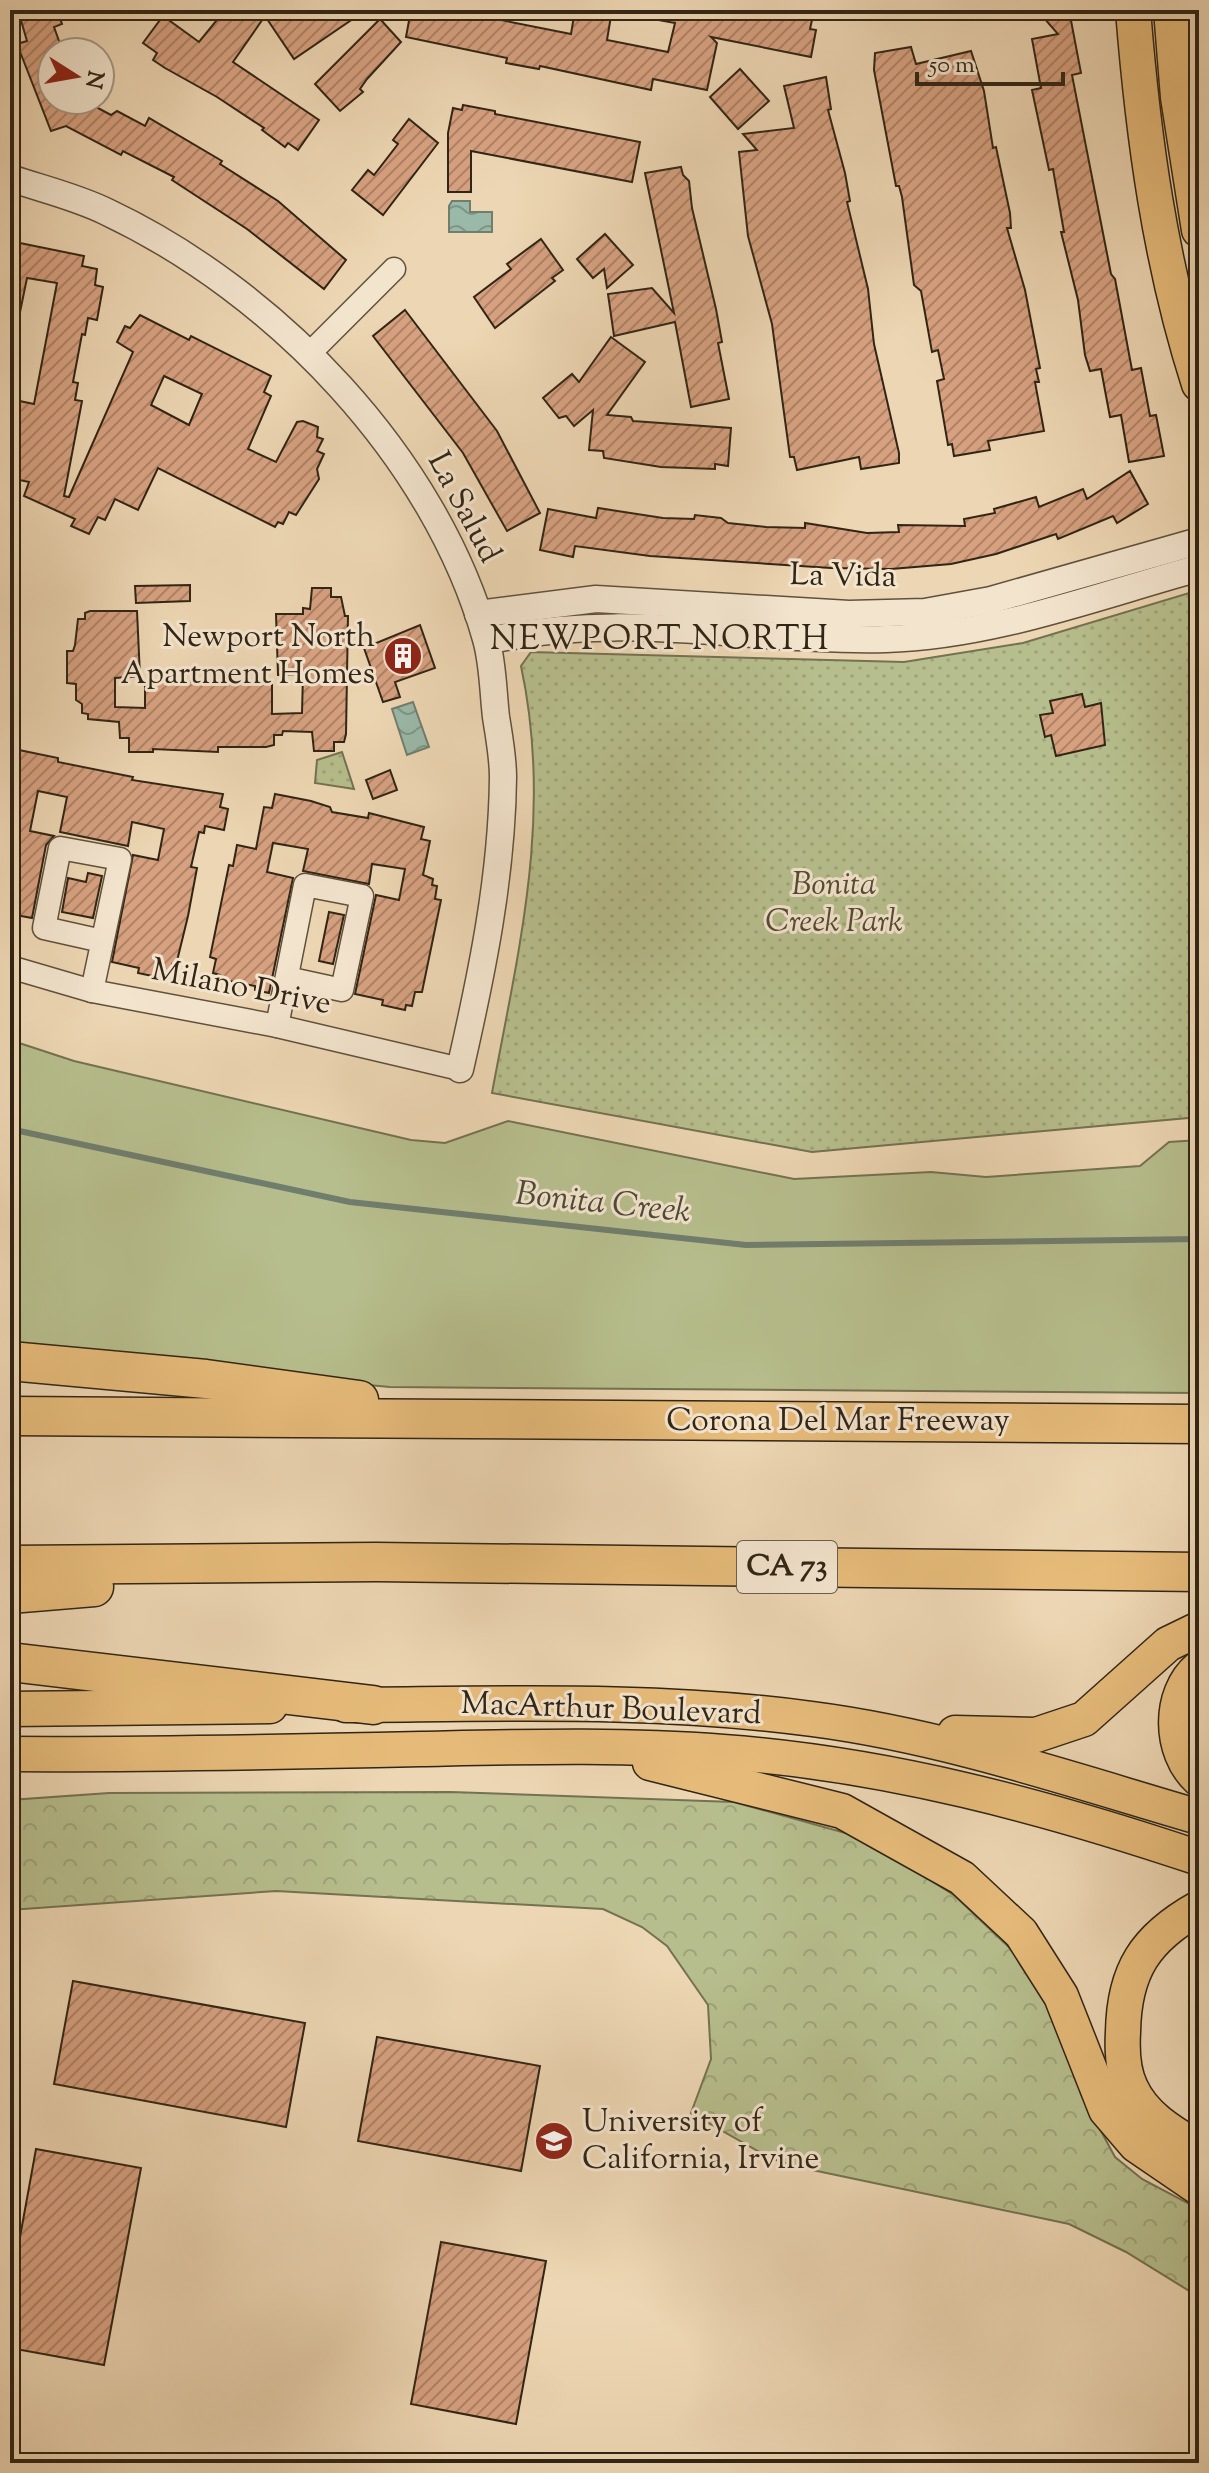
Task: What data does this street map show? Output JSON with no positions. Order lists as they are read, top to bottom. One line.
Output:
{"streets":{"highway":["Corona Del Mar Freeway","CA 73"],"main road":["MacArthur Boulevard"],"street":["La Salud","La Vida","Milano Drive"]},"crossings":[["La Salud","La Vida"],["La Salud","Milano Drive"]],"districts":["NEWPORT NORTH"],"water":["Bonita Creek"],"parks":["Bonita Creek Park"],"places":{"building":["Newport North Apartment Homes"],"school or university":["University of California, Irvine"]},"scale_bar":"50 m","north":"right"}
